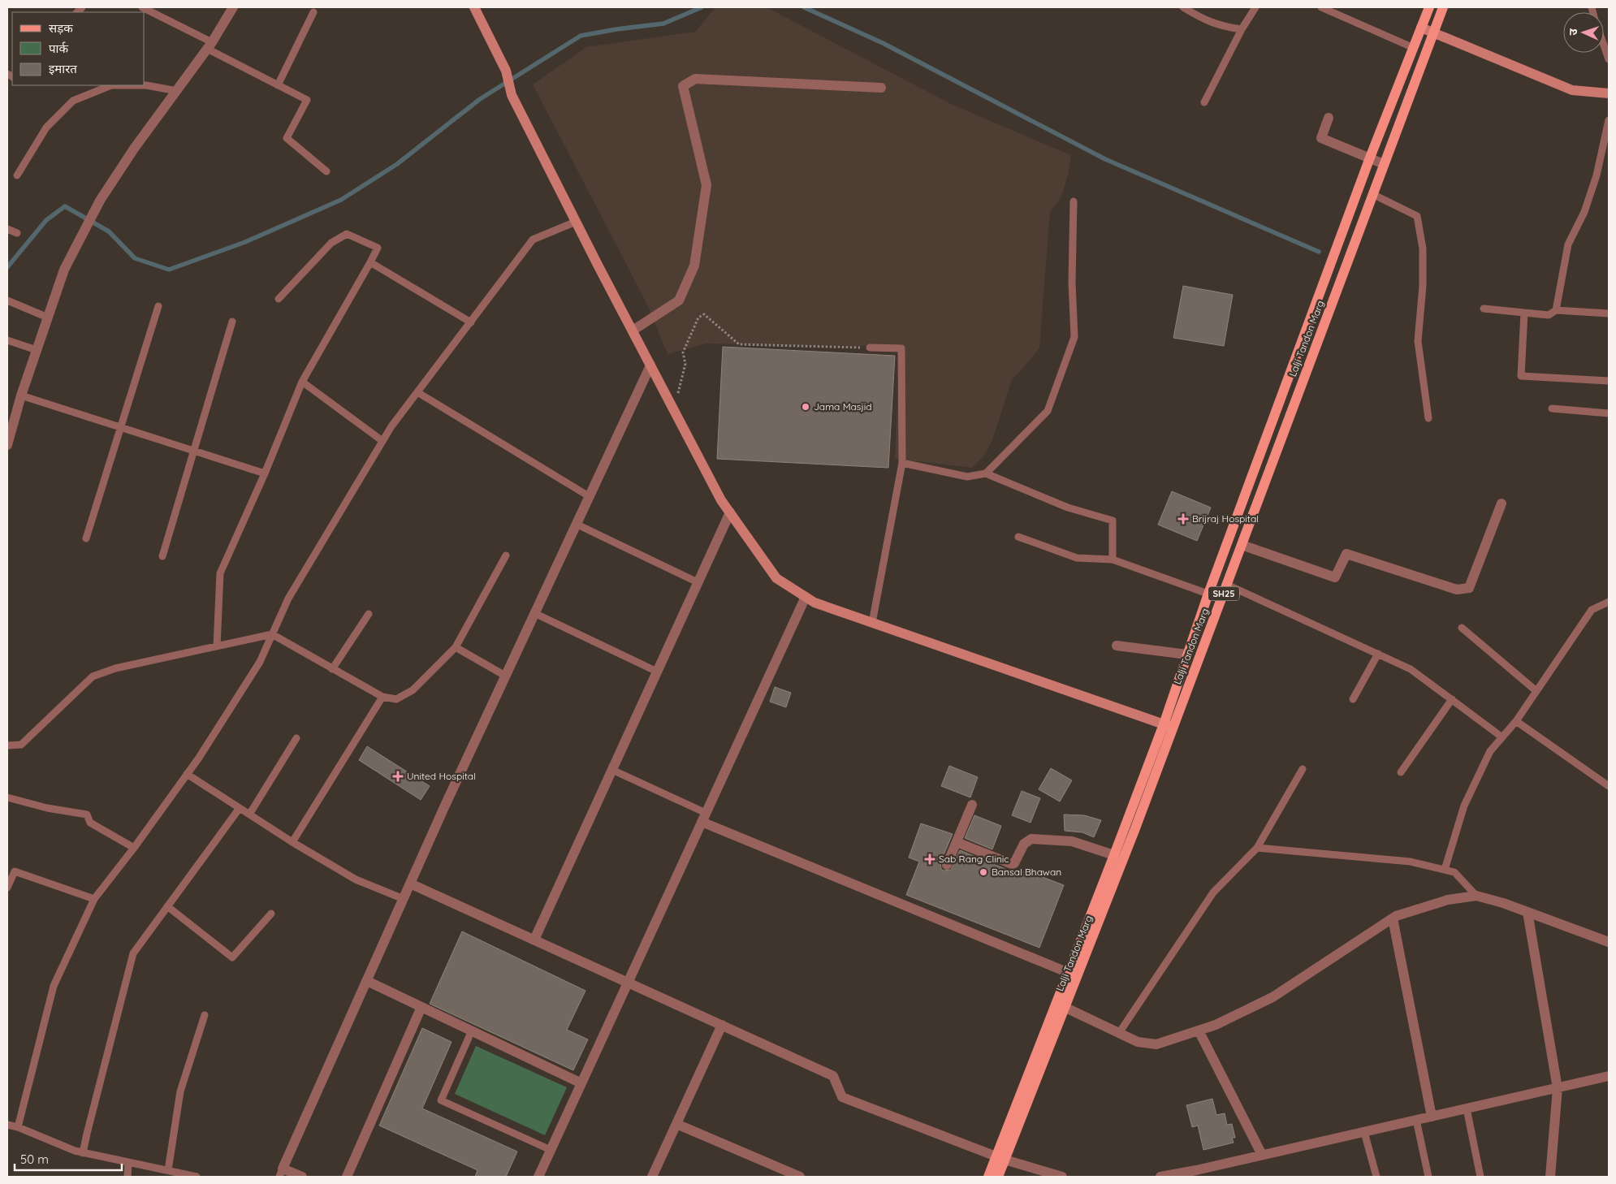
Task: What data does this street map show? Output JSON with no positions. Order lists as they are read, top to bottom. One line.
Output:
{"streets":{"main road":["Lalji Tandon Marg","SH25"]},"places":{"other":["Jama Masjid","Bansal Bhawan"],"health":["Brijraj Hospital","United Hospital","Sab Rang Clinic"]},"legend":["सड़क","पार्क","इमारत"],"scale_bar":"50 m","north":"left"}
